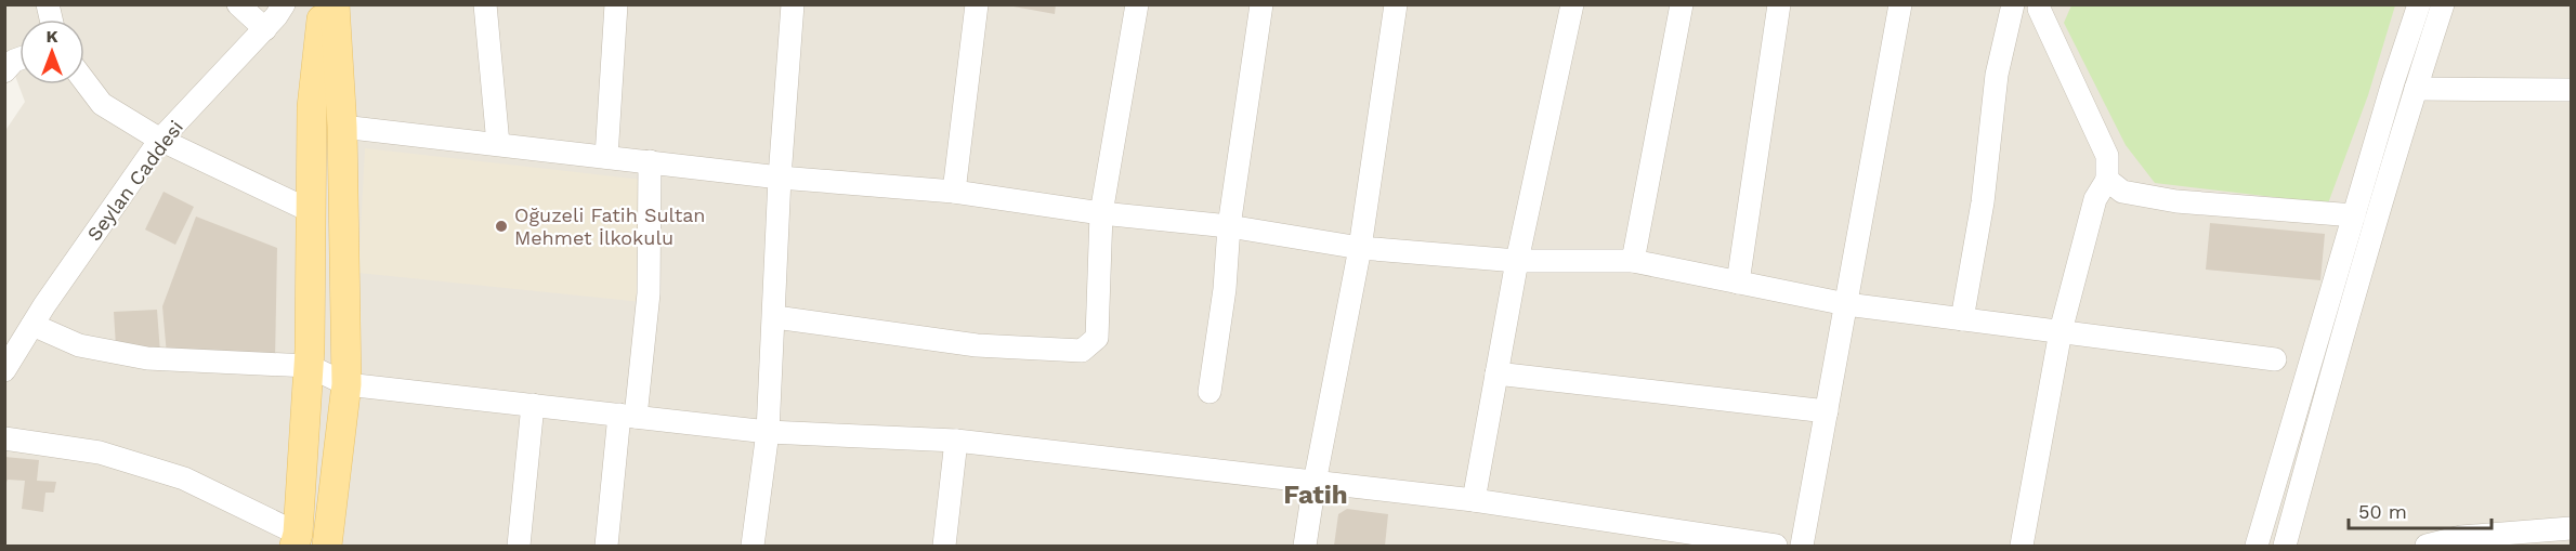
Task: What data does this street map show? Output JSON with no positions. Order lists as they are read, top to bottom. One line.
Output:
{"streets":{"street":["Seylan Caddesi"]},"districts":["Fatih"],"places":["Oğuzeli Fatih Sultan Mehmet İlkokulu"],"scale_bar":"50 m","north":"top"}
